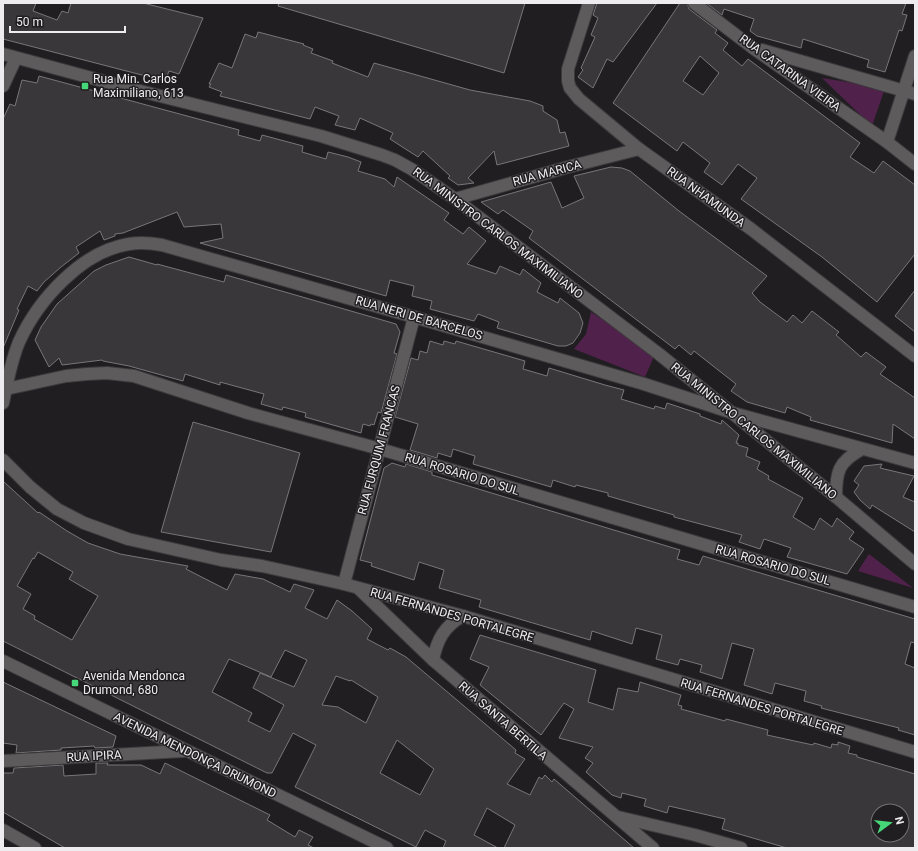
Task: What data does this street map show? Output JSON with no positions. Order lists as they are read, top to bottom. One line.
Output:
{"streets":{"street":["RUA CATARINA VIEIRA","RUA MARICA","RUA NHAMUNDA","RUA MINISTRO CARLOS MAXIMILIANO","RUA NERI DE BARCELOS","RUA FURQUIM FRANCAS","RUA ROSARIO DO SUL","RUA FERNANDES PORTALEGRE","RUA SANTA BERTILA","AVENIDA MENDONÇA DRUMOND","RUA IPIRA"]},"crossings":[["RUA MARICA","RUA NHAMUNDA"],["RUA MARICA","RUA MINISTRO CARLOS MAXIMILIANO"],["RUA MINISTRO CARLOS MAXIMILIANO","RUA NERI DE BARCELOS"],["RUA NERI DE BARCELOS","RUA FURQUIM FRANCAS"],["RUA NERI DE BARCELOS","RUA ROSARIO DO SUL"],["RUA FURQUIM FRANCAS","RUA ROSARIO DO SUL"],["RUA FURQUIM FRANCAS","RUA FERNANDES PORTALEGRE"],["RUA FERNANDES PORTALEGRE","RUA SANTA BERTILA"],["AVENIDA MENDONÇA DRUMOND","RUA IPIRA"]],"places":{"transit":["Rua Min. Carlos Maximiliano, 613","Avenida Mendonca Drumond, 680"]},"scale_bar":"50 m","north":"right"}
